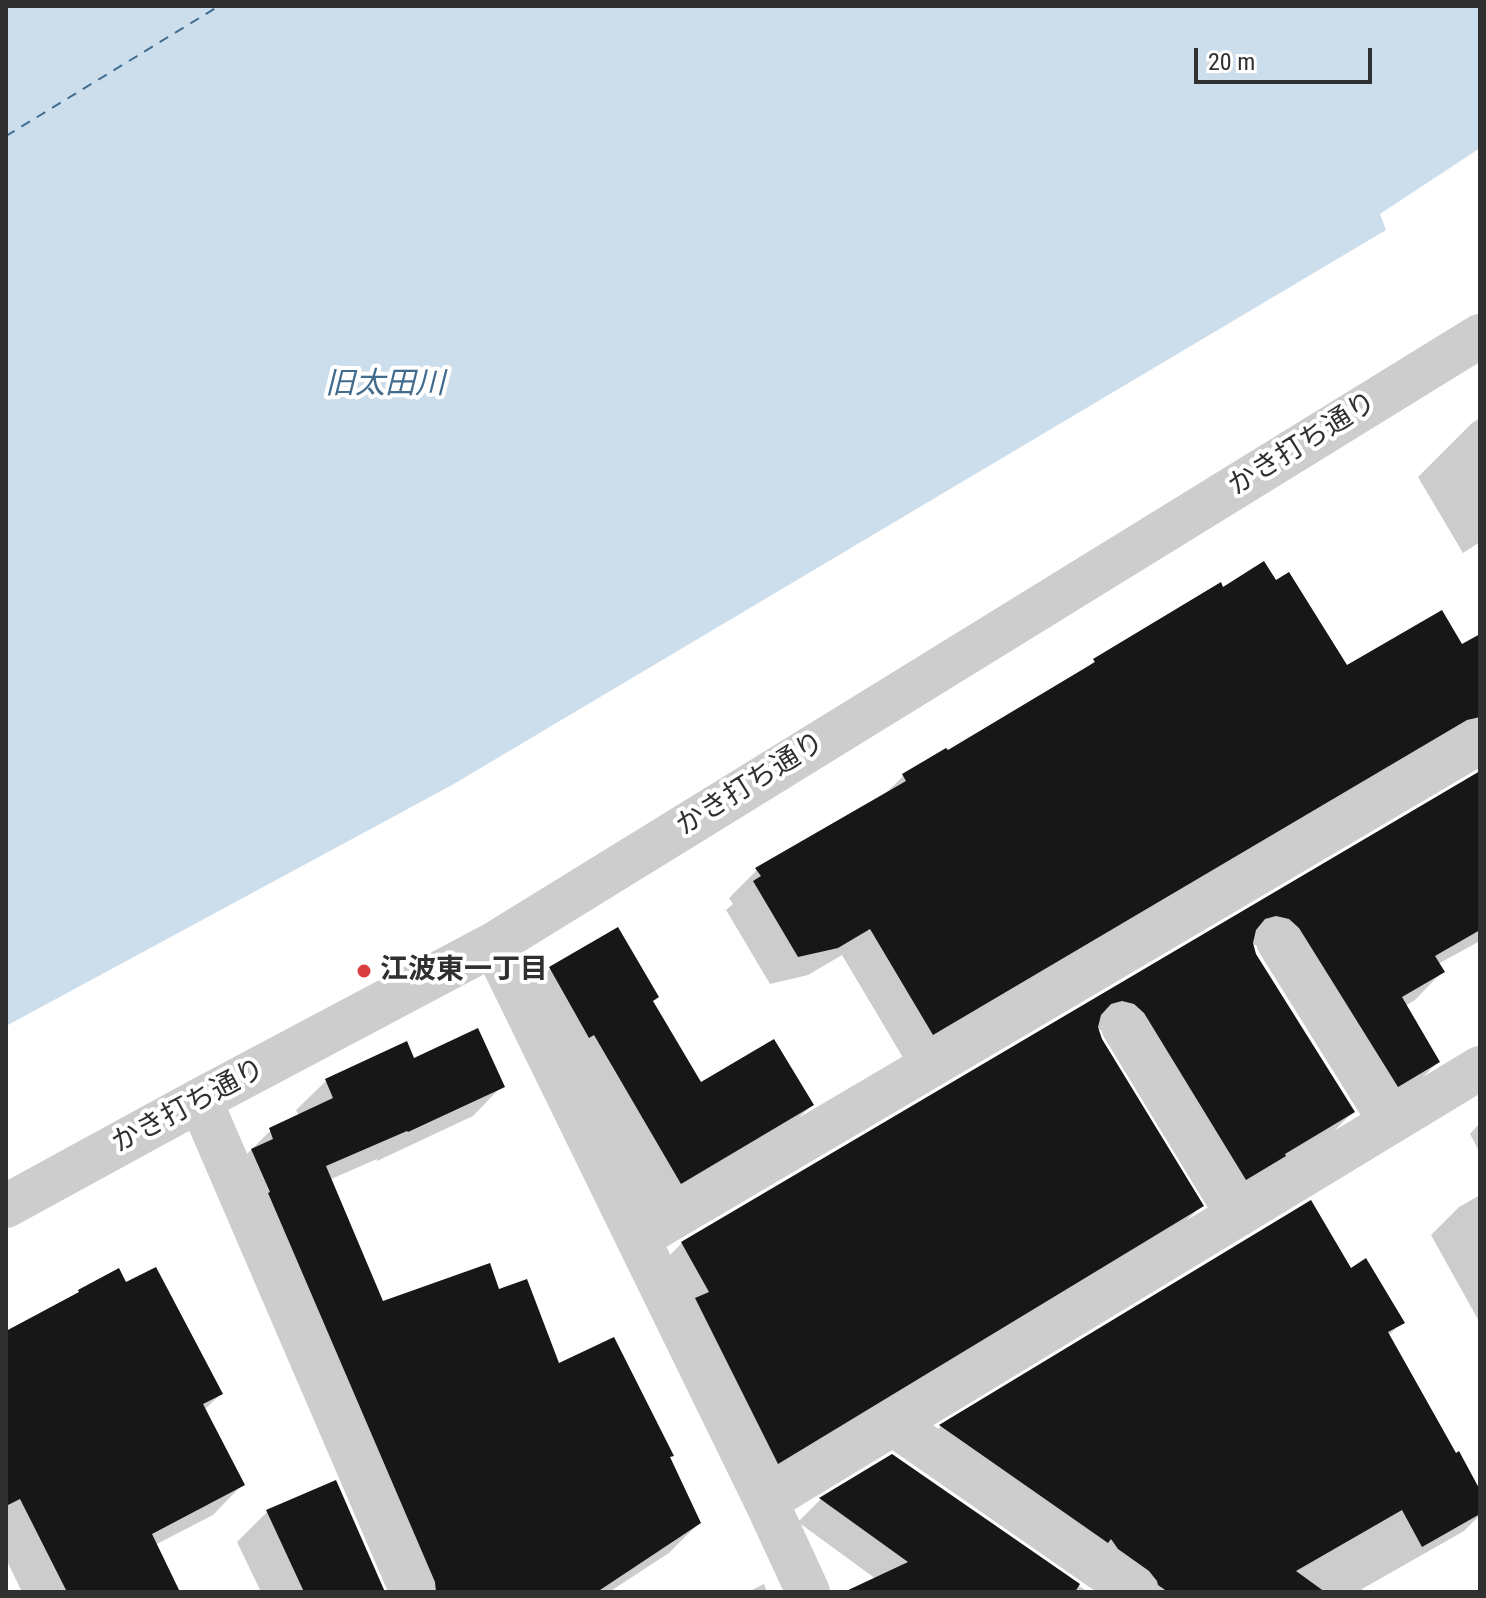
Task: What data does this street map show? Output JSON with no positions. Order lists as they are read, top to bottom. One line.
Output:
{"streets":{"street":["かき打ち通り"]},"water":["旧太田川"],"places":["江波東一丁目"],"scale_bar":"20 m"}
